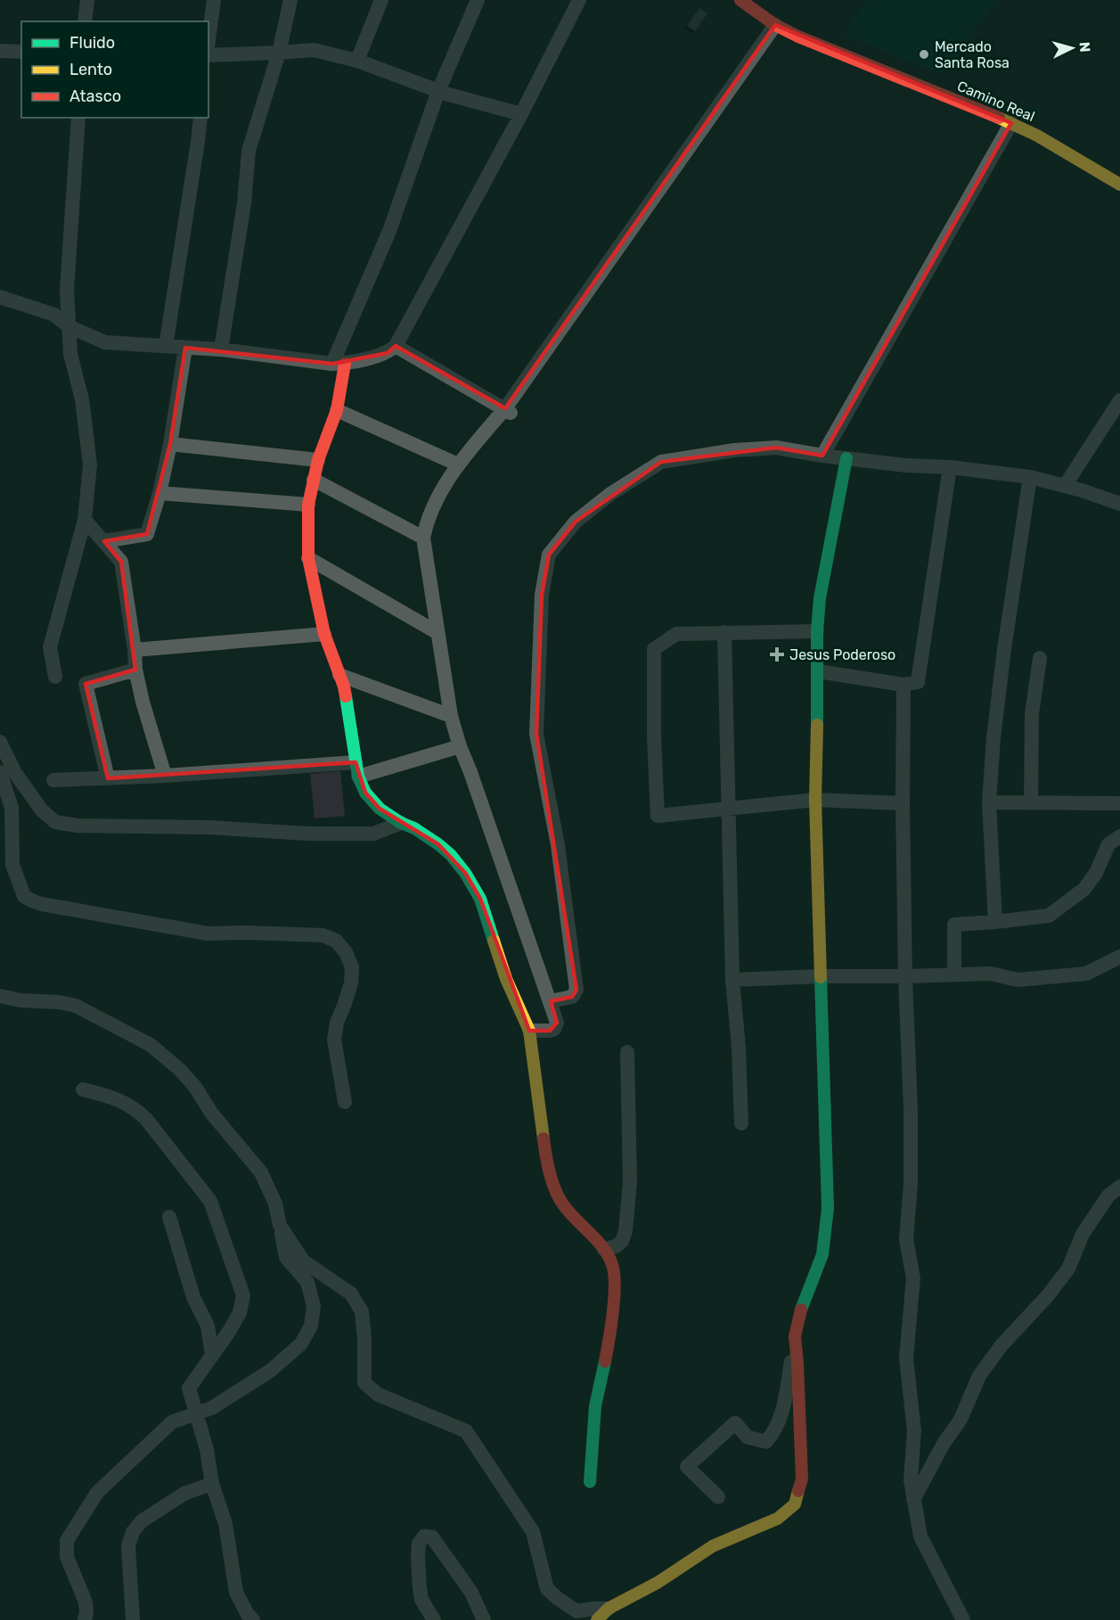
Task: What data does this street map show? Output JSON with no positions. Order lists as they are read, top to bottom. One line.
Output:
{"streets":{"street":["Camino Real"]},"places":{"other":["Mercado Santa Rosa"],"health":["Jesus Poderoso"]},"legend":["Fluido","Lento","Atasco"],"north":"right"}
